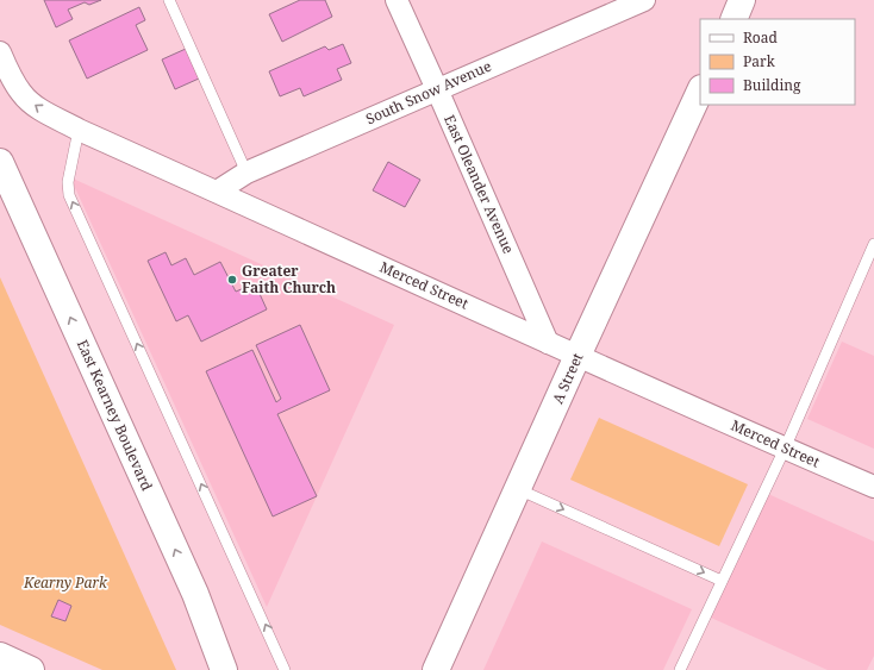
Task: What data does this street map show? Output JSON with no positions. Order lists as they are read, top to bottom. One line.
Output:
{"streets":{"main road":["A Street","East Kearney Boulevard"],"street":["South Snow Avenue","East Oleander Avenue","Merced Street"]},"crossings":[["South Snow Avenue","East Oleander Avenue"],["South Snow Avenue","Merced Street"],["East Oleander Avenue","Merced Street"],["Merced Street","A Street"]],"one_way":["East Kearney Boulevard"],"parks":["Kearny Park"],"places":["Greater Faith Church"],"legend":["Road","Park","Building"]}
